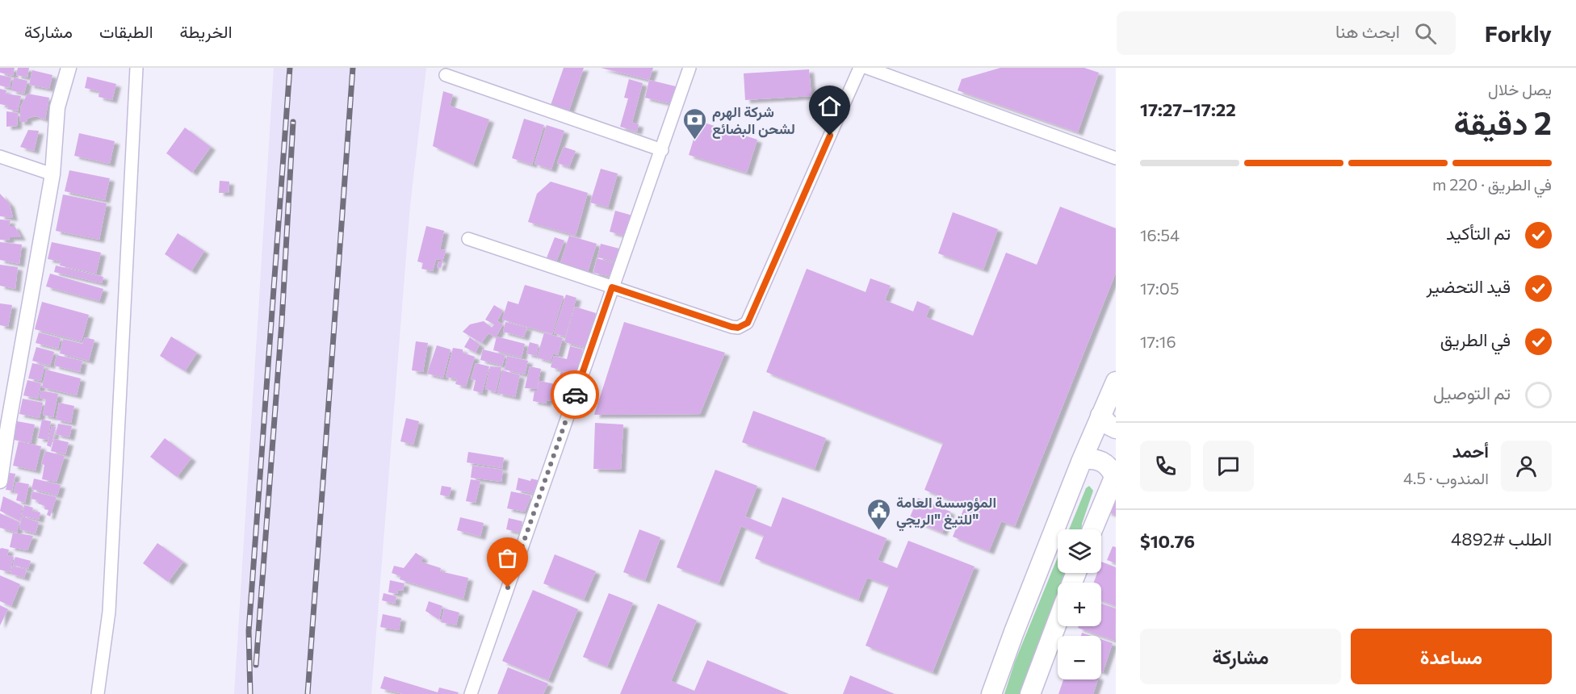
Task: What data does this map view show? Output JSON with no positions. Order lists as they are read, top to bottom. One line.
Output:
{"places":{"bank":["شركة الهرم لشحن البضائع"],"public building":["المؤوسسة العامة للتيغ \"الريجي\""]},"page":{"header":"Forkly","search":"ابحث هنا","nav":["الخريطة","الطبقات","مشاركة"],"heading":["2 دقيقة","يصل خلال","17:22–17:27"],"panel":["أحمد","المندوب · 4.5","الطلب #4892","$10.76"],"bar":"في الطريق · 220 m","list":[["تم التأكيد","16:54"],["قيد التحضير","17:05"],["في الطريق","17:16"],"تم التوصيل"],"map_buttons":["+","−"],"buttons":["مساعدة","مشاركة"]}}
